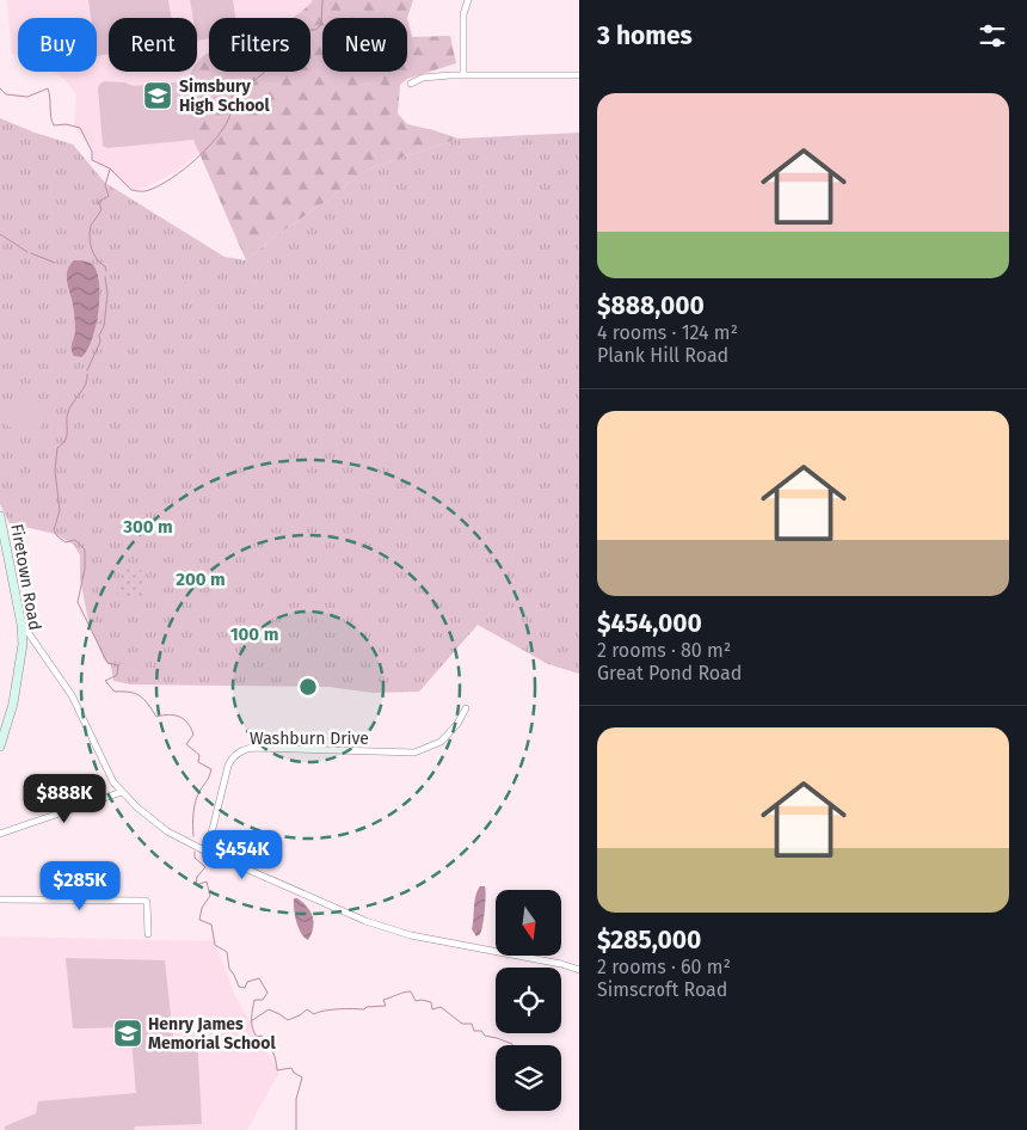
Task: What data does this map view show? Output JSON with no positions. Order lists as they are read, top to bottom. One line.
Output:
{"streets":{"street":["Firetown Road","Washburn Drive"]},"places":{"school or university":["Simsbury High School","Henry James Memorial School"]},"north":"bottom","page":{"heading":"3 homes","chip":["Buy","Rent","Filters","New"],"list":[{"name":"$888,000","note":"4 rooms · 124 m² · Plank Hill Road"},{"name":"$454,000","note":"2 rooms · 80 m² · Great Pond Road"},{"name":"$285,000","note":"2 rooms · 60 m² · Simscroft Road"}],"price":["$888K","$454K","$285K"]},"rings":["300 m","200 m","100 m"]}
